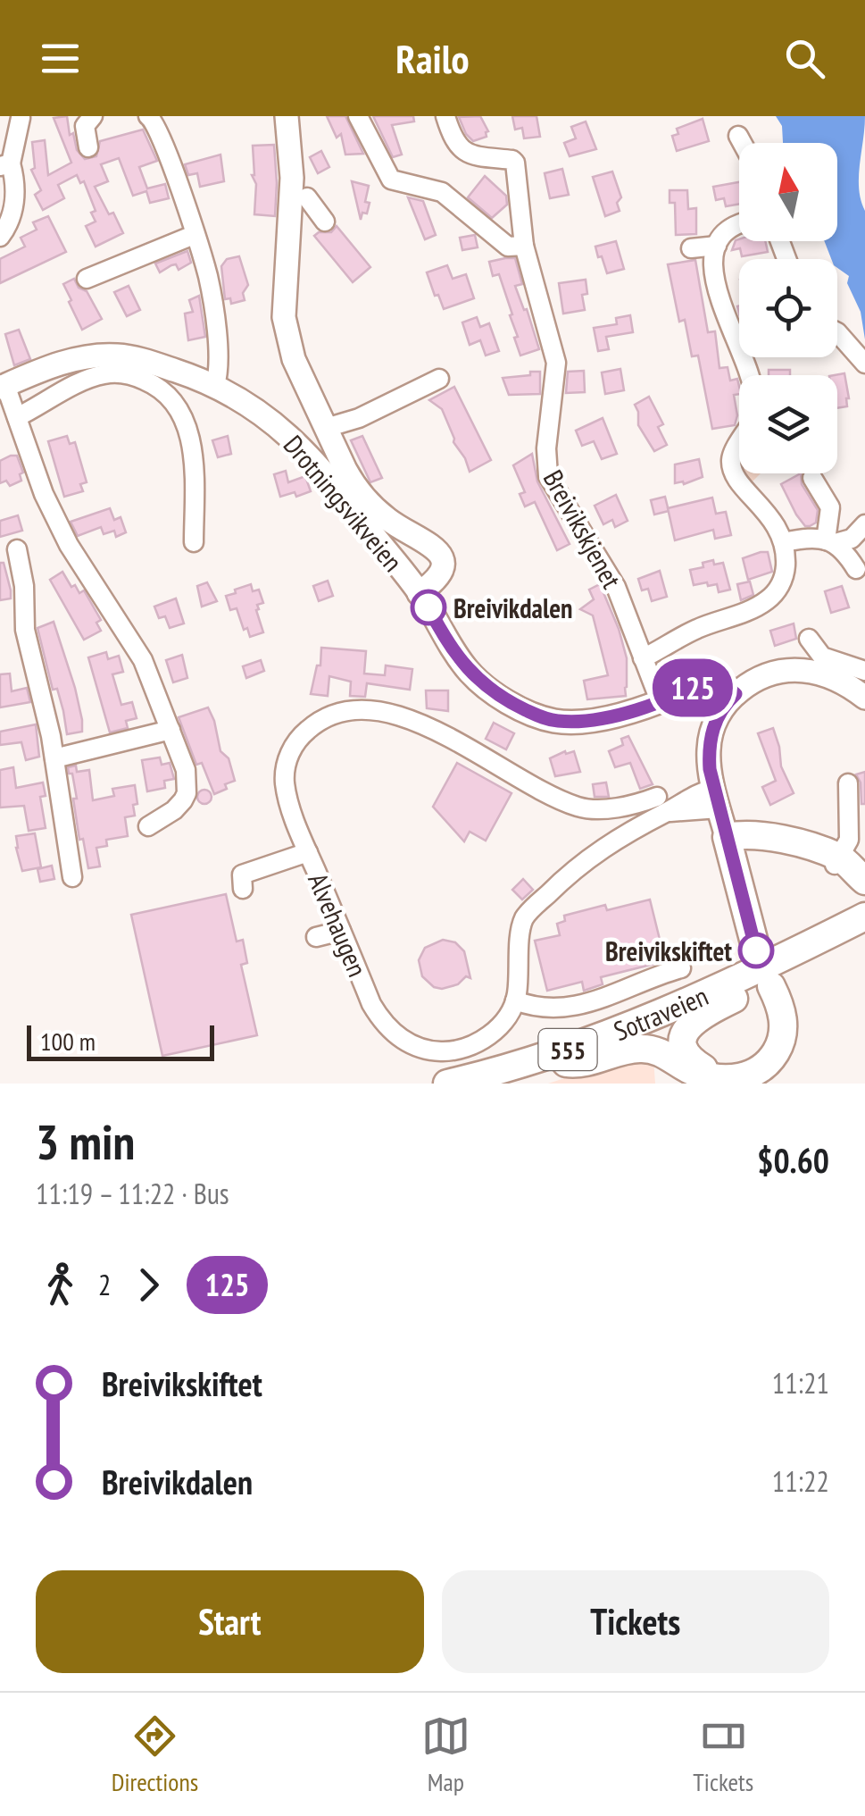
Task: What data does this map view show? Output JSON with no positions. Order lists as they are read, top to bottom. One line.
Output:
{"streets":{"highway":["Sotraveien","555"],"main road":["Drotningsvikveien"],"street":["Breivikskjenet","Alvehaugen"]},"crossings":[["Drotningsvikveien","Breivikskjenet"],["Sotraveien","555"]],"places":["Breivikdalen","Breivikskiftet"],"lines":["bus line 125"],"scale_bar":"100 m","north":"top","page":{"header":"Railo","on_map":"125","scale":"100 m","heading":["3 min","11:19 – 11:22 · Bus","$0.60"],"legs":["2","125"],"list":[{"name":"Breivikskiftet","value":"11:21"},{"name":"Breivikdalen","value":"11:22"}],"buttons":["Start","Tickets"],"tabs":["Directions","Map","Tickets"]}}
